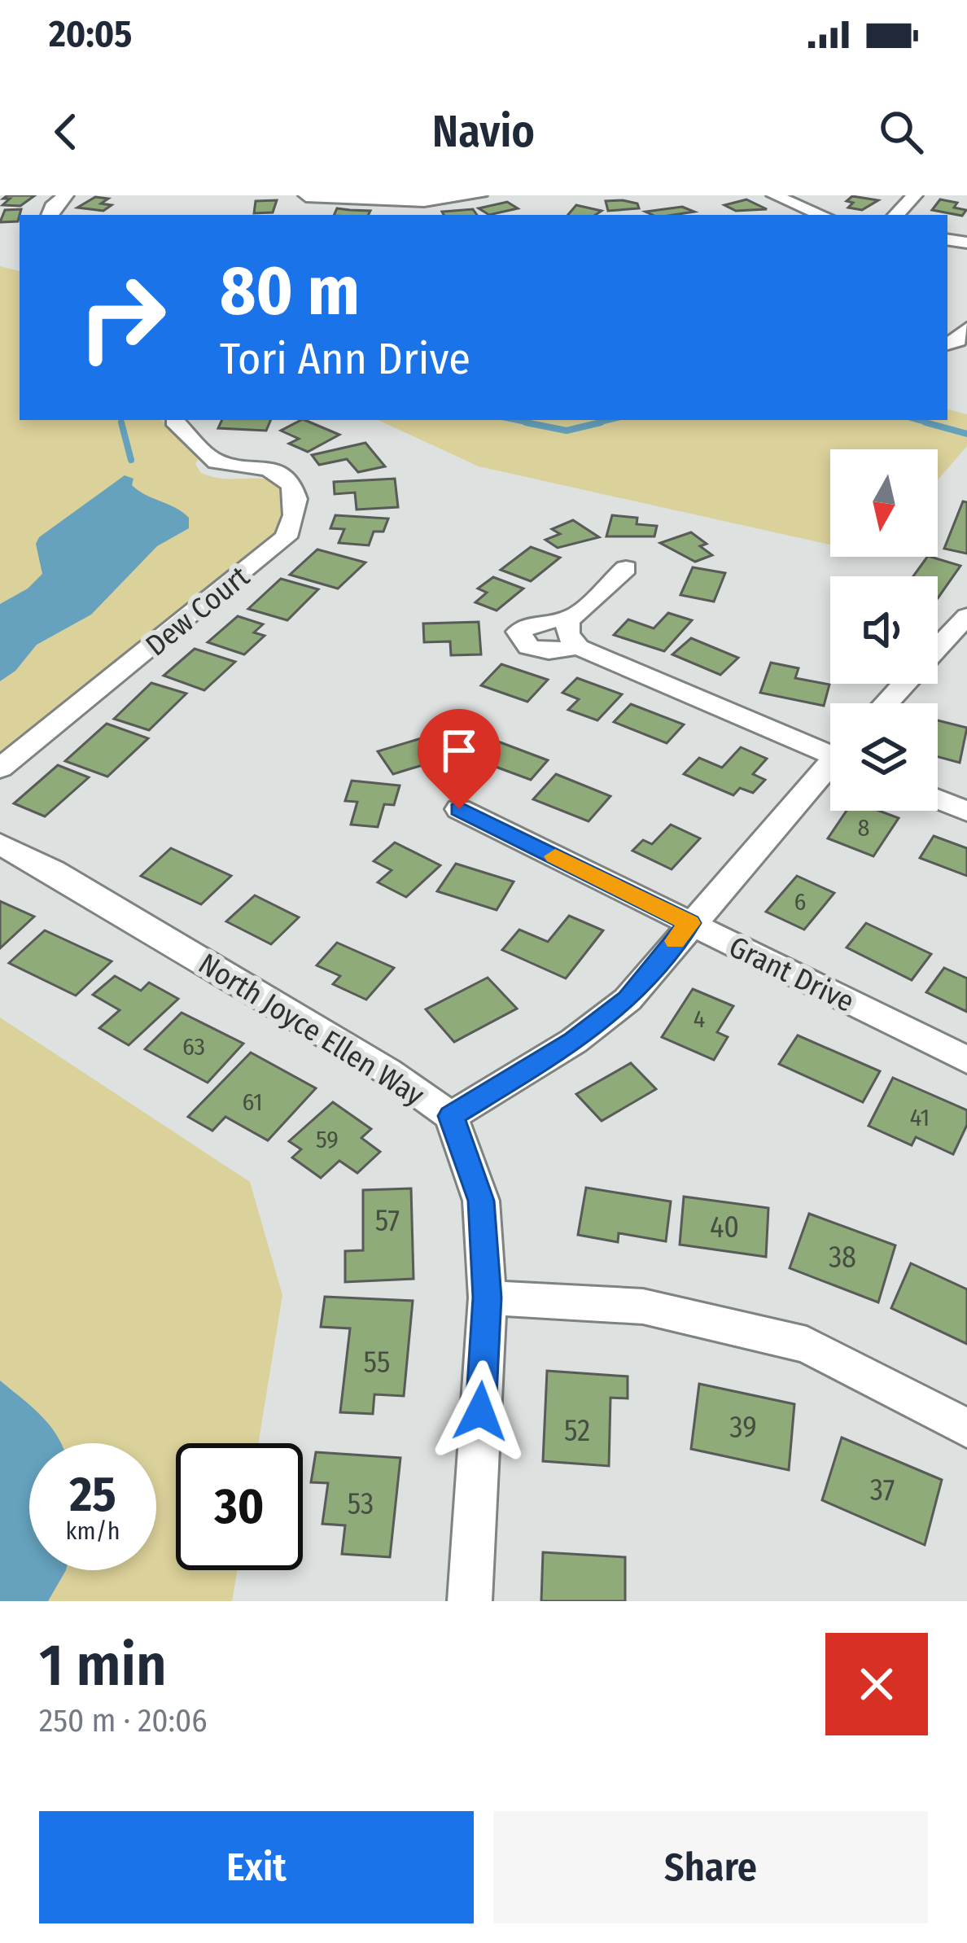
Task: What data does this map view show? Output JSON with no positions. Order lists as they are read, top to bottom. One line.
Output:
{"streets":{"street":["Dew Court","Grant Drive","North Joyce Ellen Way"]},"house_numbers":["8","6","4","63","61","41","59","57","40","38","55","39","52","37","53"],"north":"bottom","page":{"status":"20:05","header":"Navio","turn":["80 m","Tori Ann Drive"],"speed":"25 km/h","limit":"30","heading":["1 min","250 m · 20:06"],"buttons":["Exit","Share"]}}
